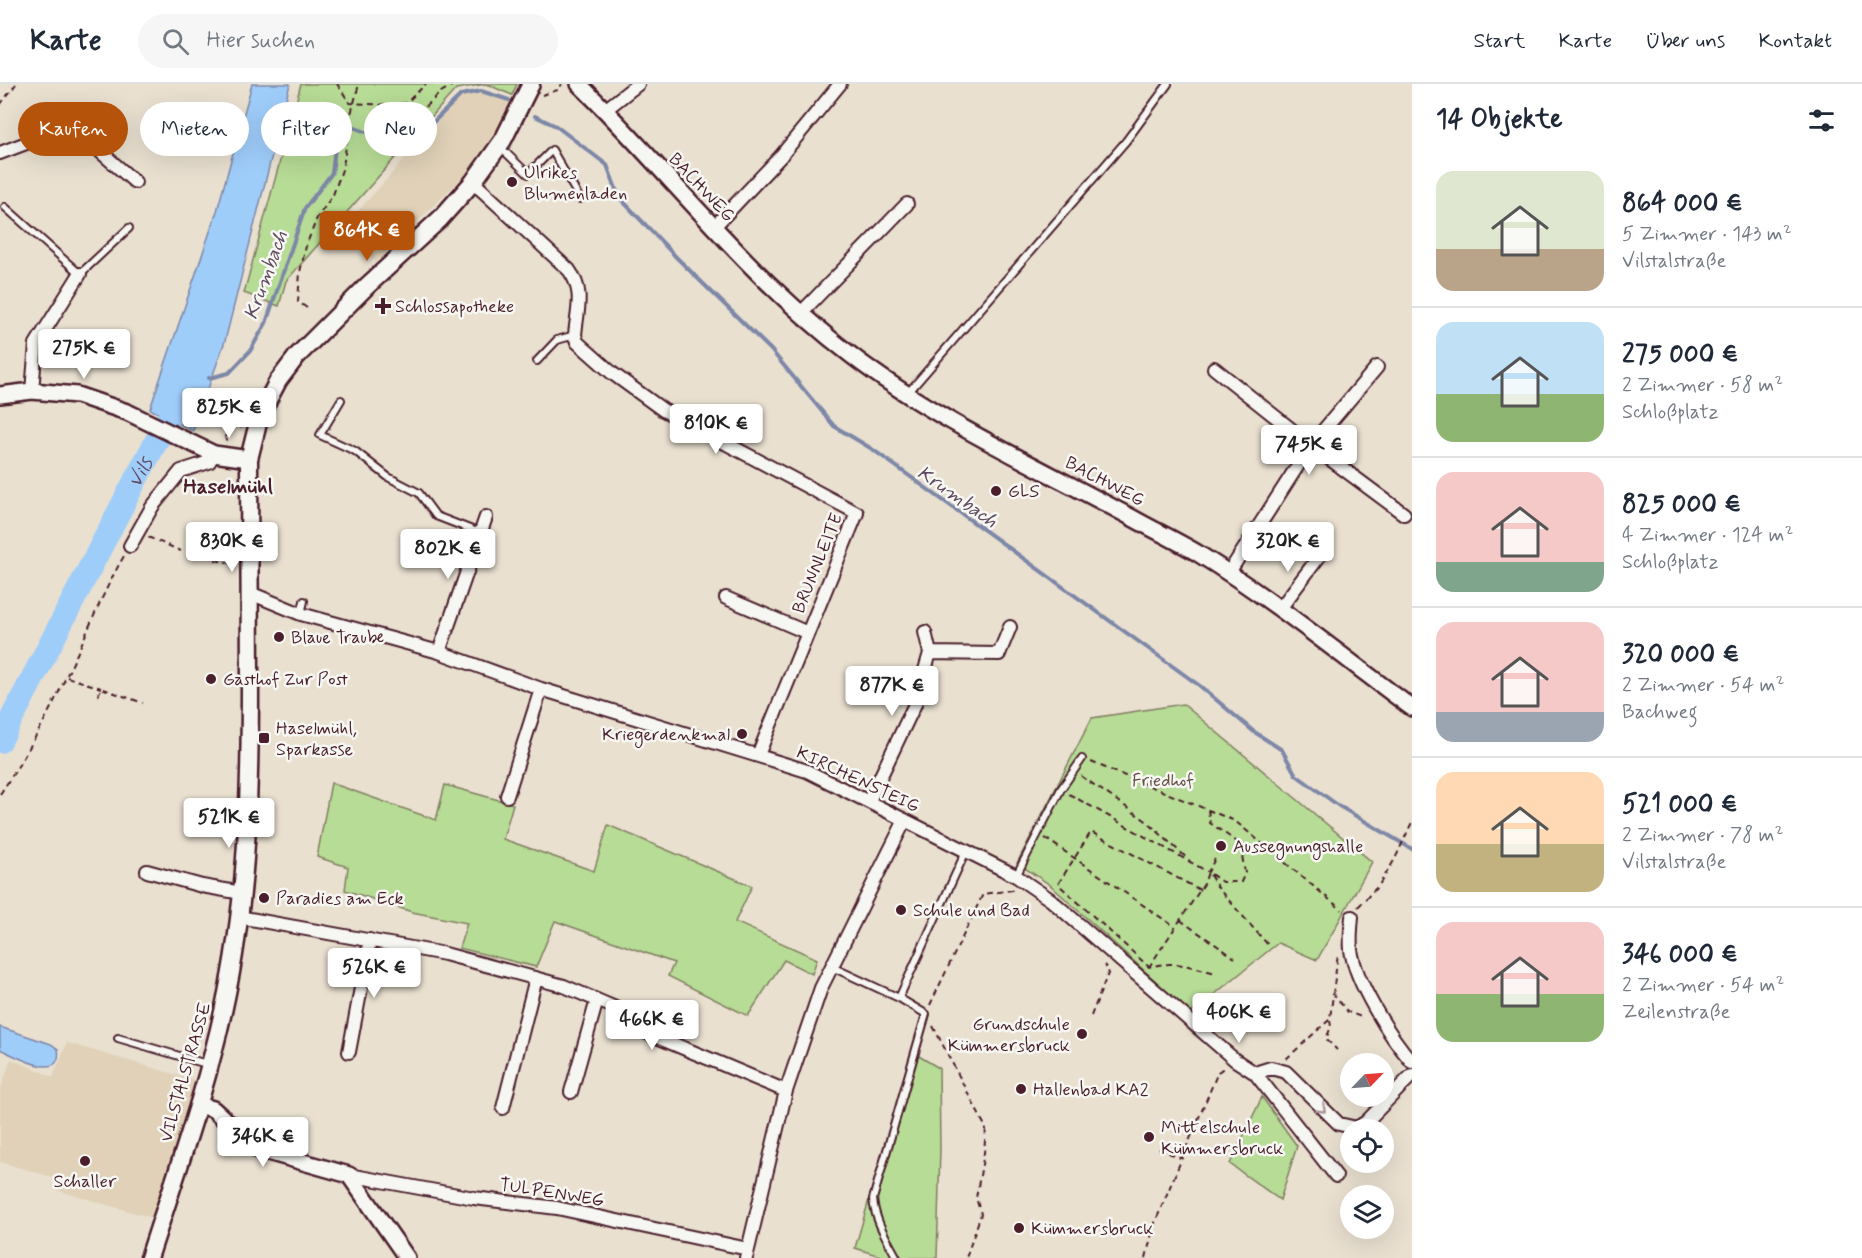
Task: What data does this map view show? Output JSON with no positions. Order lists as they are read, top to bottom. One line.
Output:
{"streets":{"main road":["VILSTALSTRASSE"],"street":["BACHWEG","BRUNNLEITE","KIRCHENSTEIG","TULPENWEG"]},"crossings":[["BRUNNLEITE","KIRCHENSTEIG"],["KIRCHENSTEIG","VILSTALSTRASSE"]],"districts":["Haselmühl"],"water":["Krumbach","Vils"],"parks":["Friedhof"],"places":{"other":["Ulrikes Blumenladen","GLS","Blaue Traube","Gasthof Zur Post","Kriegerdenkmal","Aussegnungshalle","Paradies am Eck","Schule und Bad","Grundschule Kümmersbruck","Hallenbad KA2","Mittelschule Kümmersbruck","Schaller","Kümmersbruck"],"health":["Schlossapotheke"],"transit":["Haselmühl, Sparkasse"]},"north":"top right","page":{"header":"Karte","search":"Hier suchen","nav":["Start","Karte","Über uns","Kontakt"],"heading":"14 Objekte","chip":["Kaufen","Mieten","Filter","Neu"],"list":[{"name":"864 000 €","note":"5 Zimmer · 143 m² · Vilstalstraße"},{"name":"275 000 €","note":"2 Zimmer · 58 m² · Schloßplatz"},{"name":"825 000 €","note":"4 Zimmer · 124 m² · Schloßplatz"},{"name":"320 000 €","note":"2 Zimmer · 54 m² · Bachweg"},{"name":"521 000 €","note":"2 Zimmer · 78 m² · Vilstalstraße"},{"name":"346 000 €","note":"2 Zimmer · 54 m² · Zeilenstraße"}],"price":["864K €","275K €","825K €","810K €","745K €","830K €","320K €","802K €","877K €","521K €","526K €","406K €","466K €","346K €"]}}
